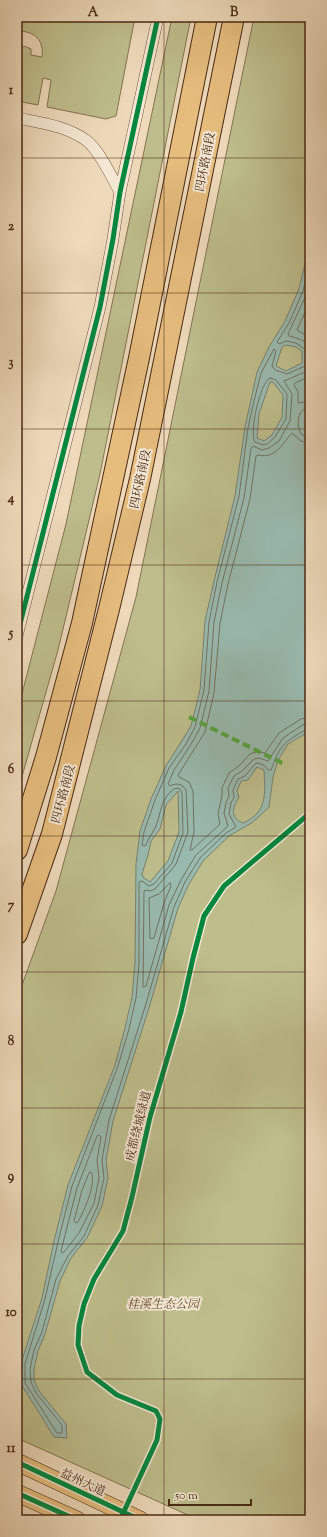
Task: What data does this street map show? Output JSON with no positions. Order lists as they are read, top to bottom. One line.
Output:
{"streets":{"highway":["四环路南段"],"main road":["益州大道"],"cycle path":["成都绕城绿道"]},"parks":["桂溪生态公园"],"scale_bar":"50 m","grid":{"columns":["A","B"],"rows":["1","2","3","4","5","6","7","8","9","10","11"]}}
